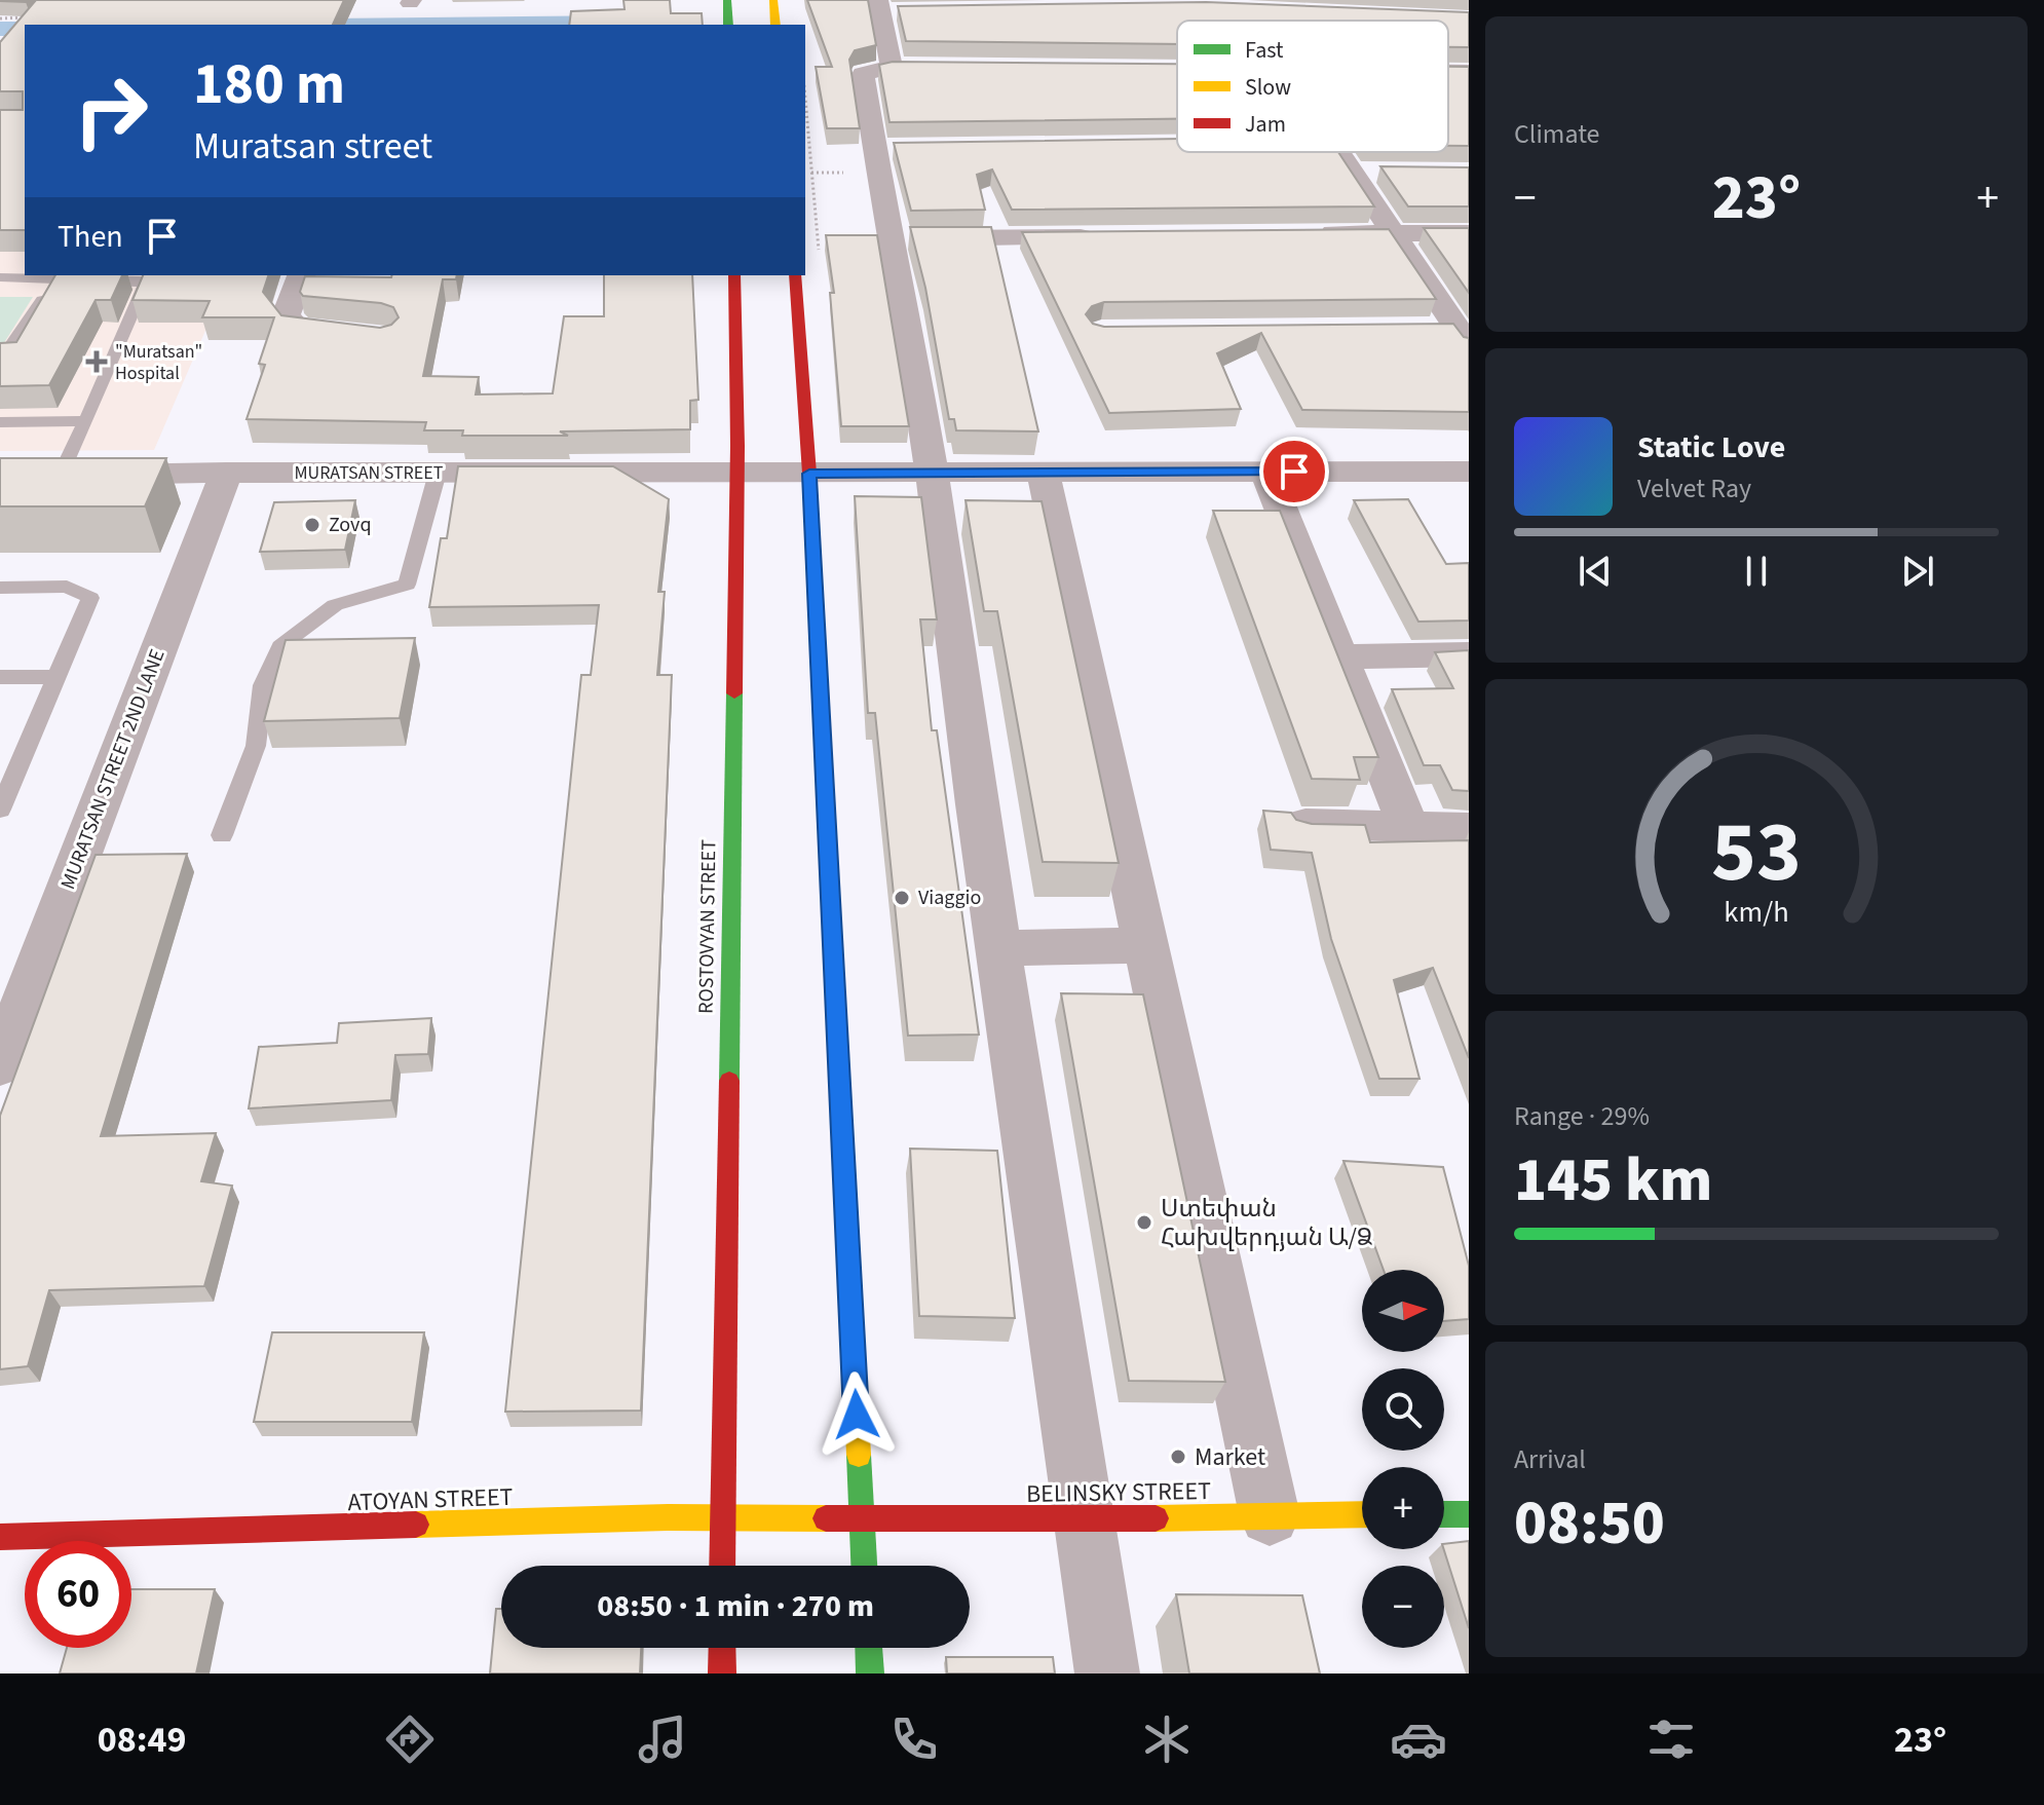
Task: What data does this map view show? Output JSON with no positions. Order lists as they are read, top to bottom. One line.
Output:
{"streets":{"main road":["ROSTOVYAN STREET","BELINSKY STREET","ATOYAN STREET"],"street":["MURATSAN STREET","MURATSAN STREET 2ND LANE"]},"crossings":[["MURATSAN STREET","MURATSAN STREET 2ND LANE"],["MURATSAN STREET","ROSTOVYAN STREET"],["ROSTOVYAN STREET","ATOYAN STREET"],["BELINSKY STREET","ATOYAN STREET"]],"places":{"health":["\"Muratsan\" Hospital"],"other":["Zovq","Viaggio","Ստեփան Հախվերդյան Ա/Ձ","Market"]},"legend":["Fast","Slow","Jam"],"north":"right","page":{"tile":["Climate",["Range · 29%","145 km"],["Arrival","08:50"]],"turn":["180 m","Muratsan street"],"heat":["−","23°","+"],"then":"Then","song":["Static Love","Velvet Ray"],"map_buttons":["+","−"],"limit":"60","trip":"08:50 · 1 min · 270 m","tabs":["08:49","23°"],"gauge":["53","km/h"]}}
